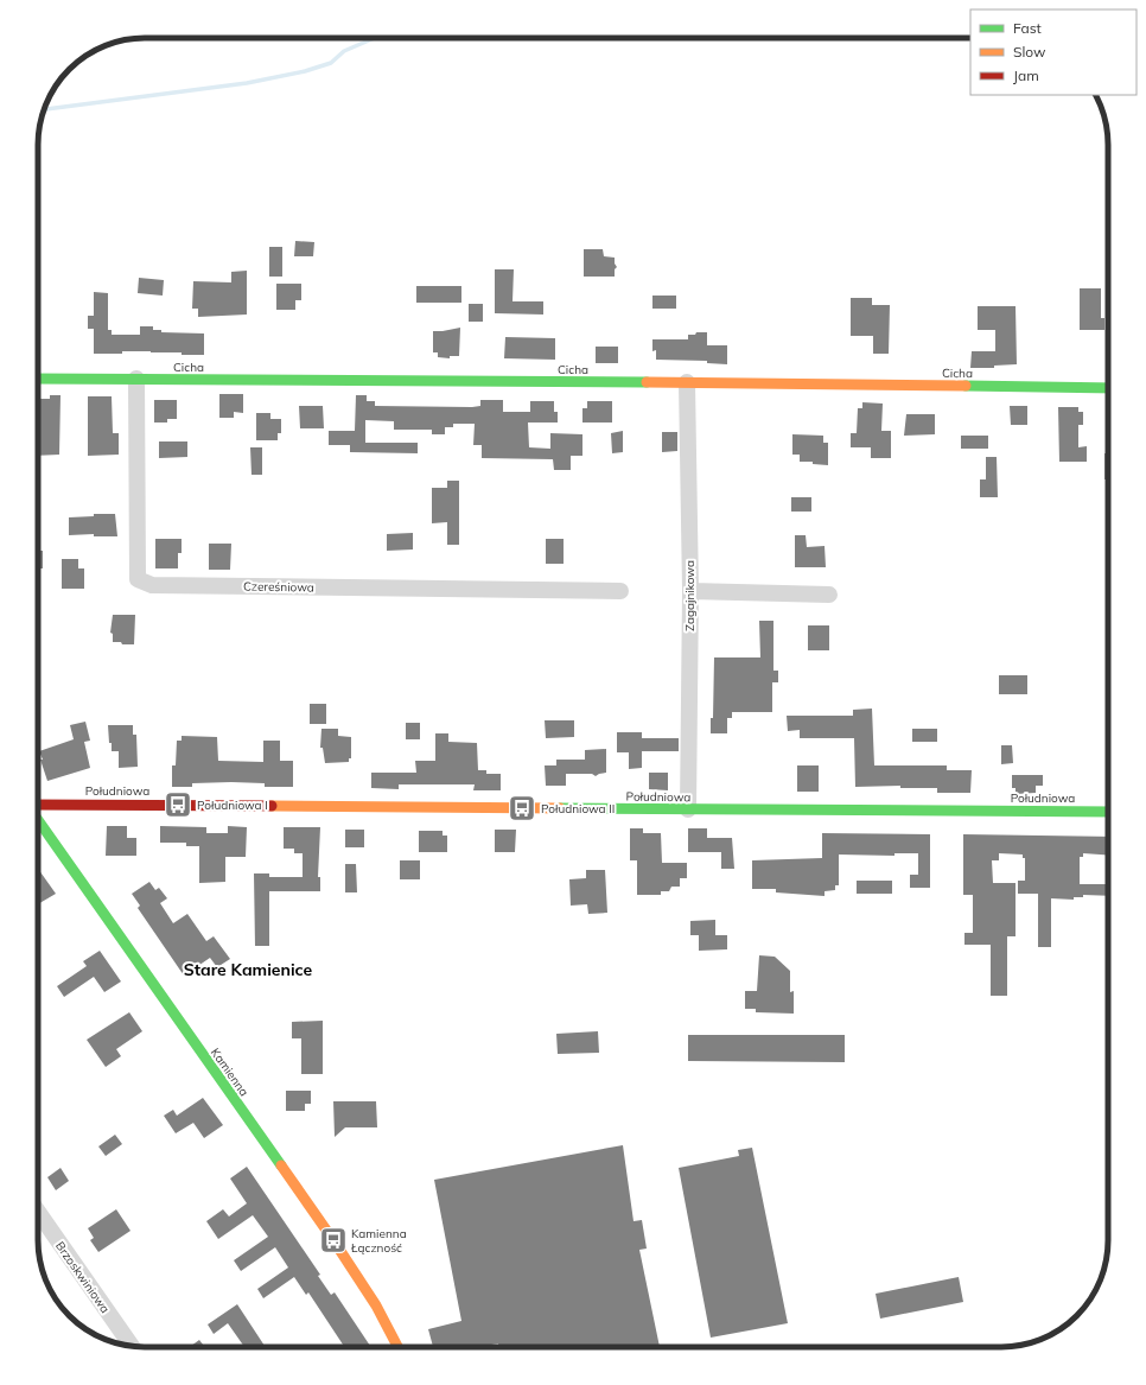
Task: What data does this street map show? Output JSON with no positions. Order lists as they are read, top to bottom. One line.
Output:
{"streets":{"street":["Cicha","Czereśniowa","Zagajnikowa","Południowa","Kamienna","Brzoskwiniowa"]},"crossings":[["Cicha","Czereśniowa"],["Cicha","Zagajnikowa"],["Zagajnikowa","Południowa"]],"districts":["Stare Kamienice"],"places":{"bus stop":["Południowa I","Południowa II","Kamienna Łączność"]},"legend":["Fast","Slow","Jam"]}
